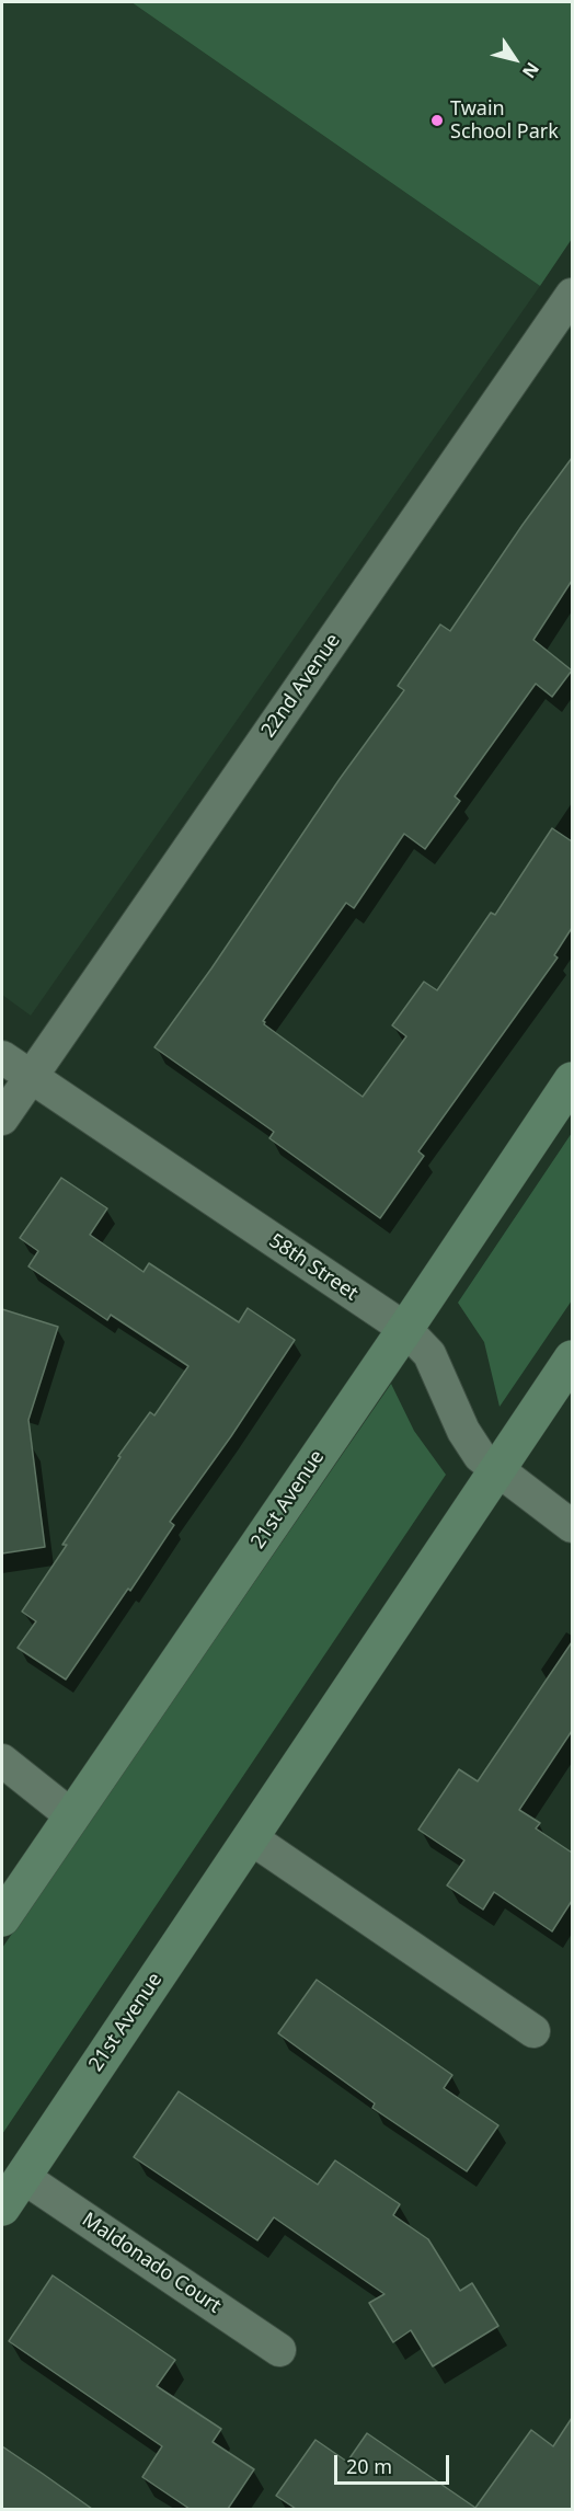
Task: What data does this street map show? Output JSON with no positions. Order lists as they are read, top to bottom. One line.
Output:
{"streets":{"street":["22nd Avenue","58th Street","21st Avenue","Maldonado Court"]},"crossings":[["22nd Avenue","58th Street"],["58th Street","21st Avenue"],["21st Avenue","Maldonado Court"]],"places":["Twain School Park"],"scale_bar":"20 m","north":"bottom right"}
